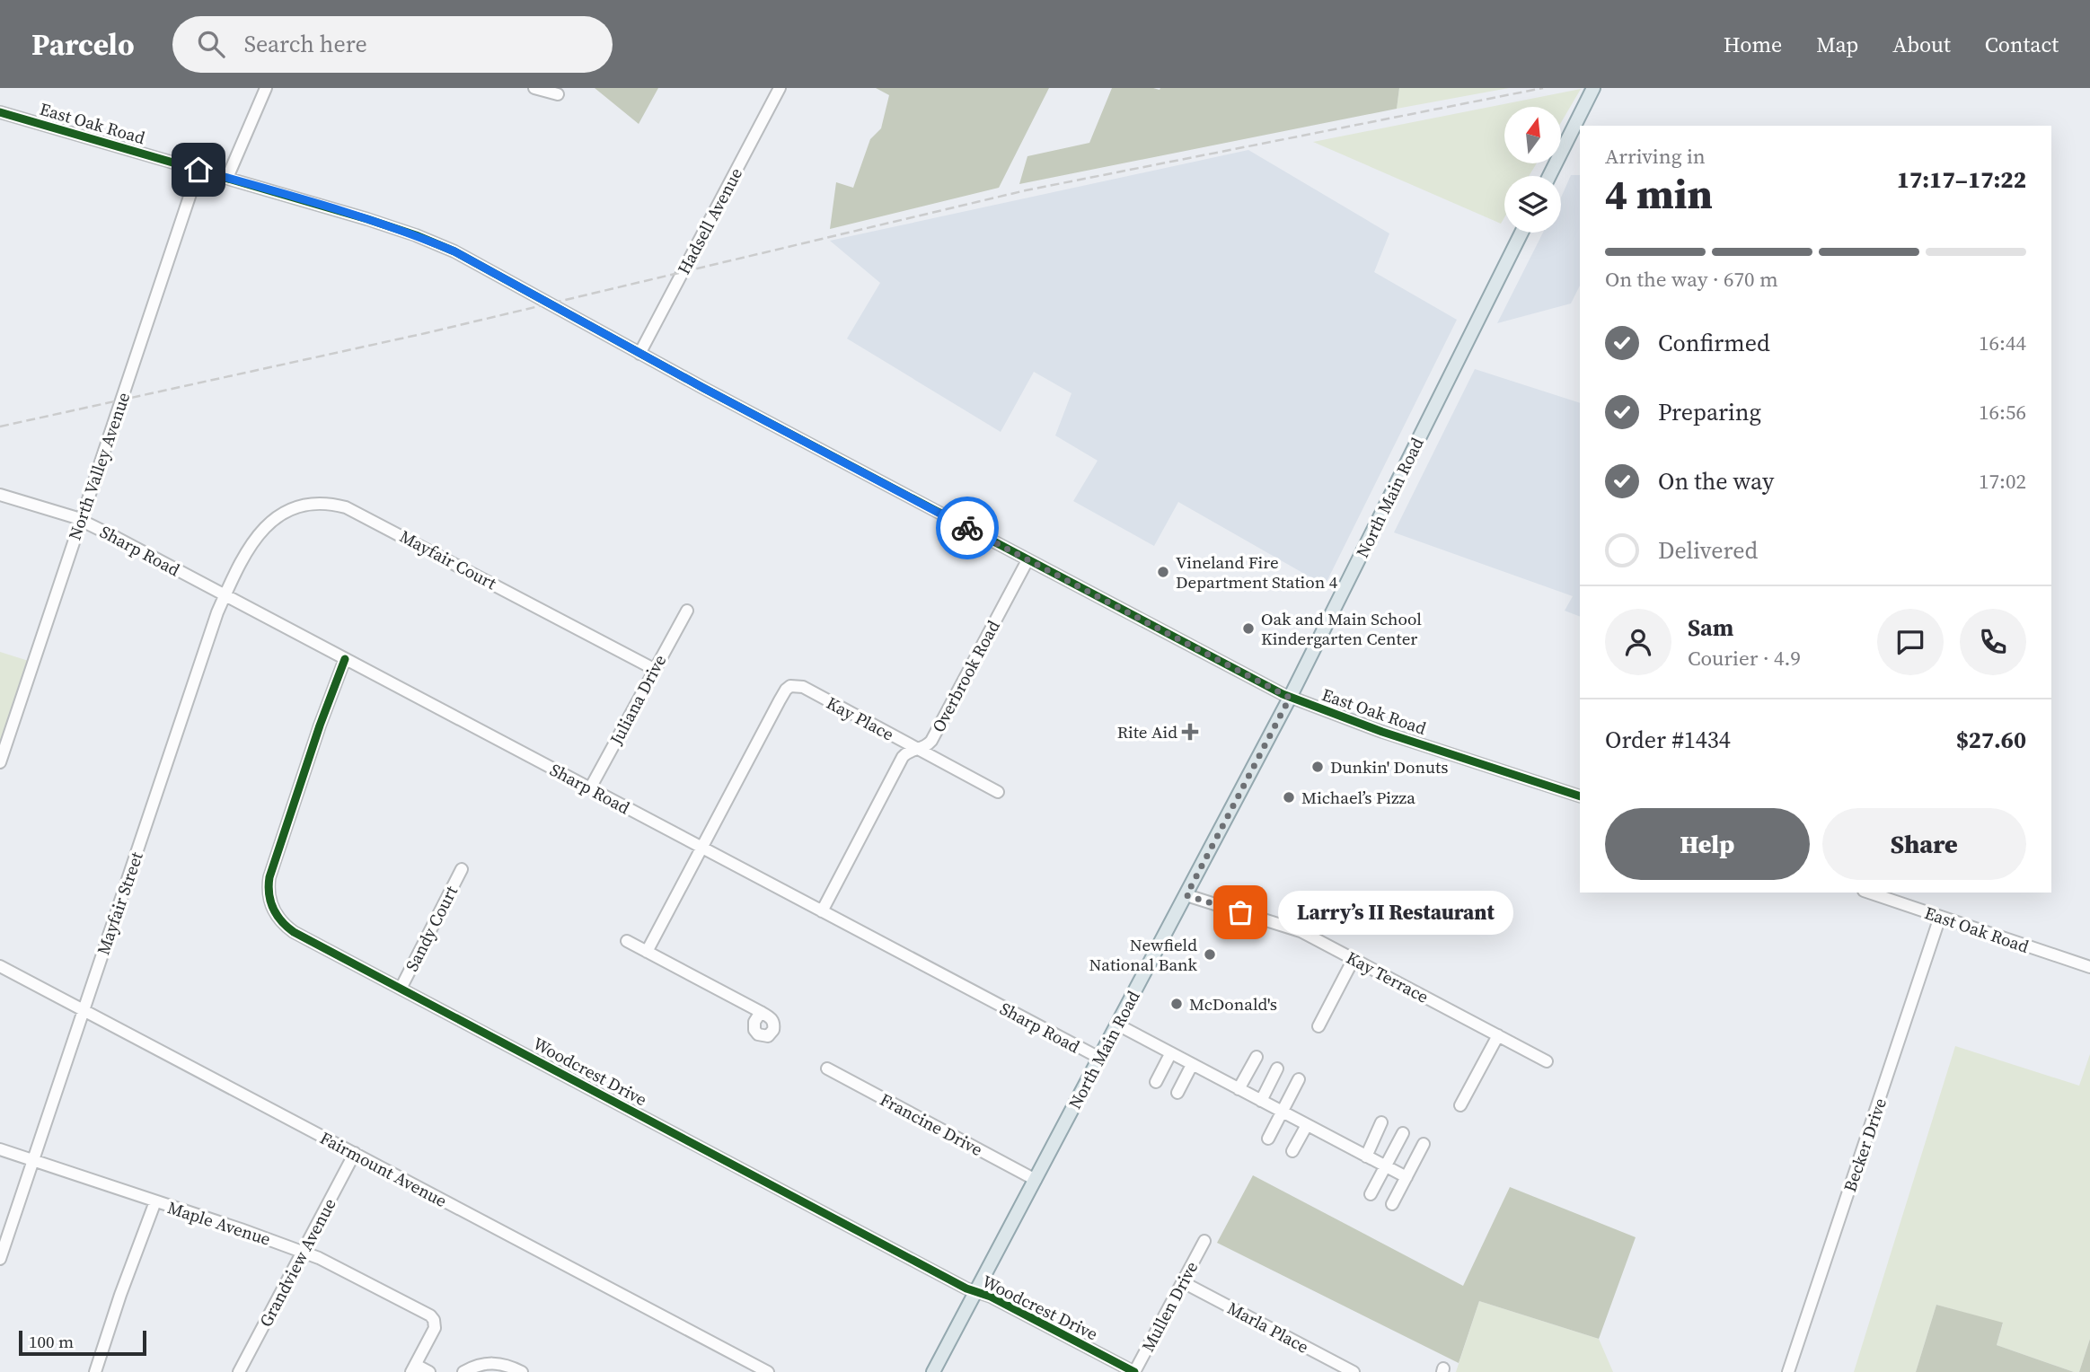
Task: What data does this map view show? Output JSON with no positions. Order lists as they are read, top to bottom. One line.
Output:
{"streets":{"main road":["North Main Road"],"street":["East Oak Road","Hadsell Avenue","North Valley Avenue","Sharp Road","Mayfair Court","Overbrook Road","Juliana Drive","Kay Place","Mayfair Street","Sandy Court","Kay Terrace","Woodcrest Drive","Francine Drive","Becker Drive","Fairmount Avenue","Maple Avenue","Grandview Avenue","Mullen Drive","Marla Place"]},"crossings":[["East Oak Road","Hadsell Avenue"],["East Oak Road","North Valley Avenue"],["East Oak Road","North Main Road"],["East Oak Road","Overbrook Road"],["East Oak Road","Becker Drive"],["North Valley Avenue","Sharp Road"],["North Main Road","Sharp Road"],["North Main Road","Kay Terrace"],["North Main Road","Woodcrest Drive"],["North Main Road","Francine Drive"],["Sharp Road","Overbrook Road"],["Sharp Road","Juliana Drive"],["Sharp Road","Kay Place"],["Sharp Road","Mayfair Street"],["Sharp Road","Woodcrest Drive"],["Mayfair Court","Juliana Drive"],["Mayfair Court","Mayfair Street"],["Overbrook Road","Kay Place"],["Mayfair Street","Fairmount Avenue"],["Mayfair Street","Maple Avenue"],["Sandy Court","Woodcrest Drive"],["Woodcrest Drive","Mullen Drive"],["Fairmount Avenue","Grandview Avenue"],["Maple Avenue","Grandview Avenue"],["Mullen Drive","Marla Place"]],"places":{"other":["Vineland Fire Department Station 4","Oak and Main School Kindergarten Center","Dunkin' Donuts","Michael’s Pizza","Larry’s II Restaurant","Newfield National Bank","McDonald's"],"health":["Rite Aid"]},"scale_bar":"100 m","north":"top","page":{"header":"Parcelo","search":"Search here","nav":["Home","Map","About","Contact"],"heading":["4 min","Arriving in","17:17–17:22"],"panel":["Sam","Courier · 4.9","Order #1434","$27.60"],"bar":"On the way · 670 m","list":[["Confirmed","16:44"],["Preparing","16:56"],["On the way","17:02"],"Delivered"],"buttons":["Help","Share"],"bubble":"Larry’s II Restaurant","scale":"100 m"}}
